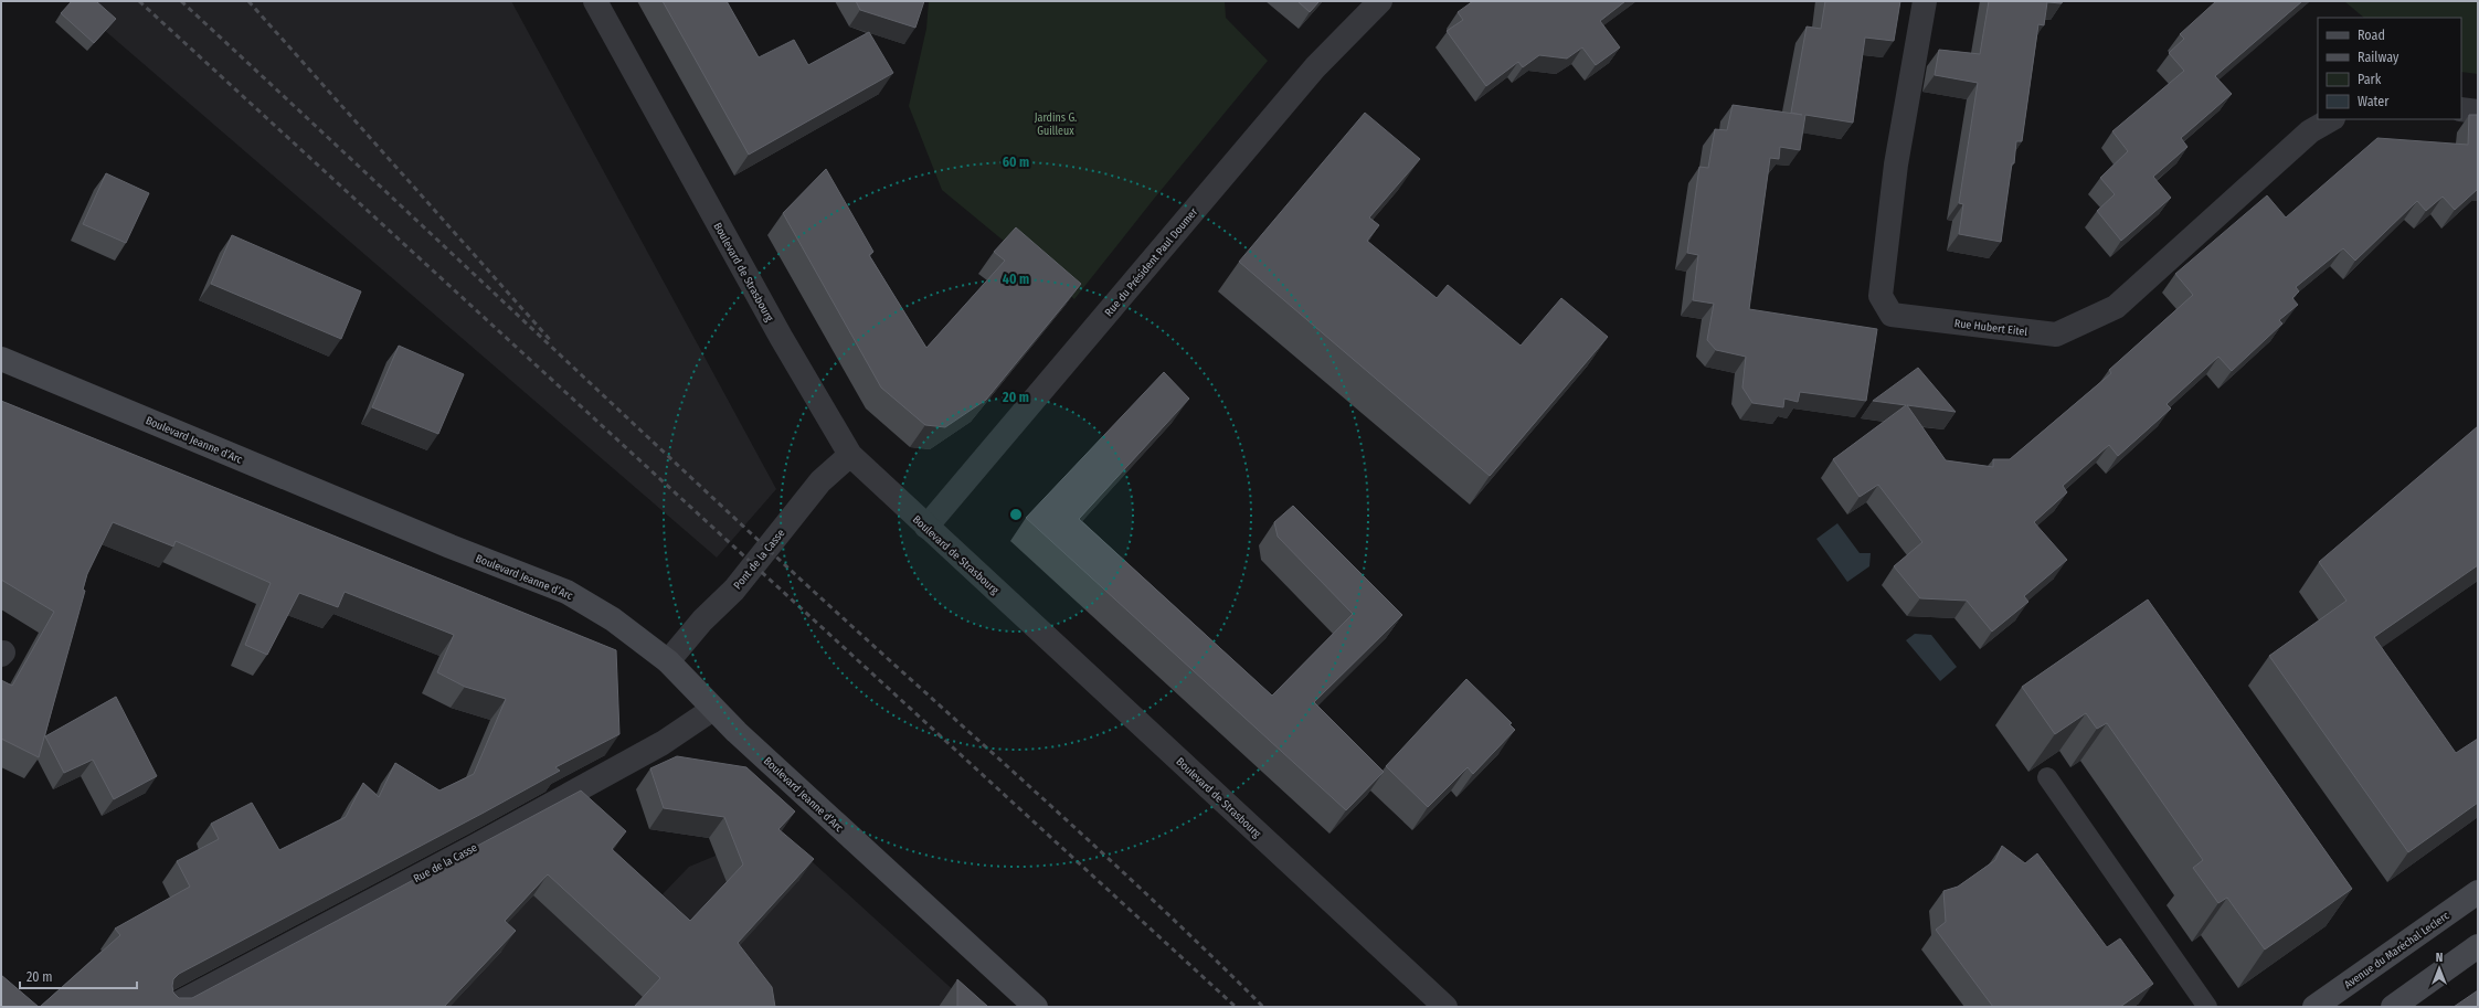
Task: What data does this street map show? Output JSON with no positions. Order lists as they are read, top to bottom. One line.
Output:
{"streets":{"main road":["Boulevard Jeanne d’Arc","Avenue du Maréchal Leclerc"],"street":["Rue du Président Paul Doumer","Boulevard de Strasbourg","Rue Hubert Eitel","Pont de la Casse","Rue de la Casse"]},"crossings":[["Rue du Président Paul Doumer","Boulevard de Strasbourg"],["Boulevard de Strasbourg","Pont de la Casse"],["Boulevard Jeanne d’Arc","Pont de la Casse"],["Boulevard Jeanne d’Arc","Rue de la Casse"]],"parks":["Jardins G. Guilleux"],"legend":["Road","Railway","Park","Water"],"scale_bar":"20 m","north":"top","rings":["60 m","40 m","20 m"]}
